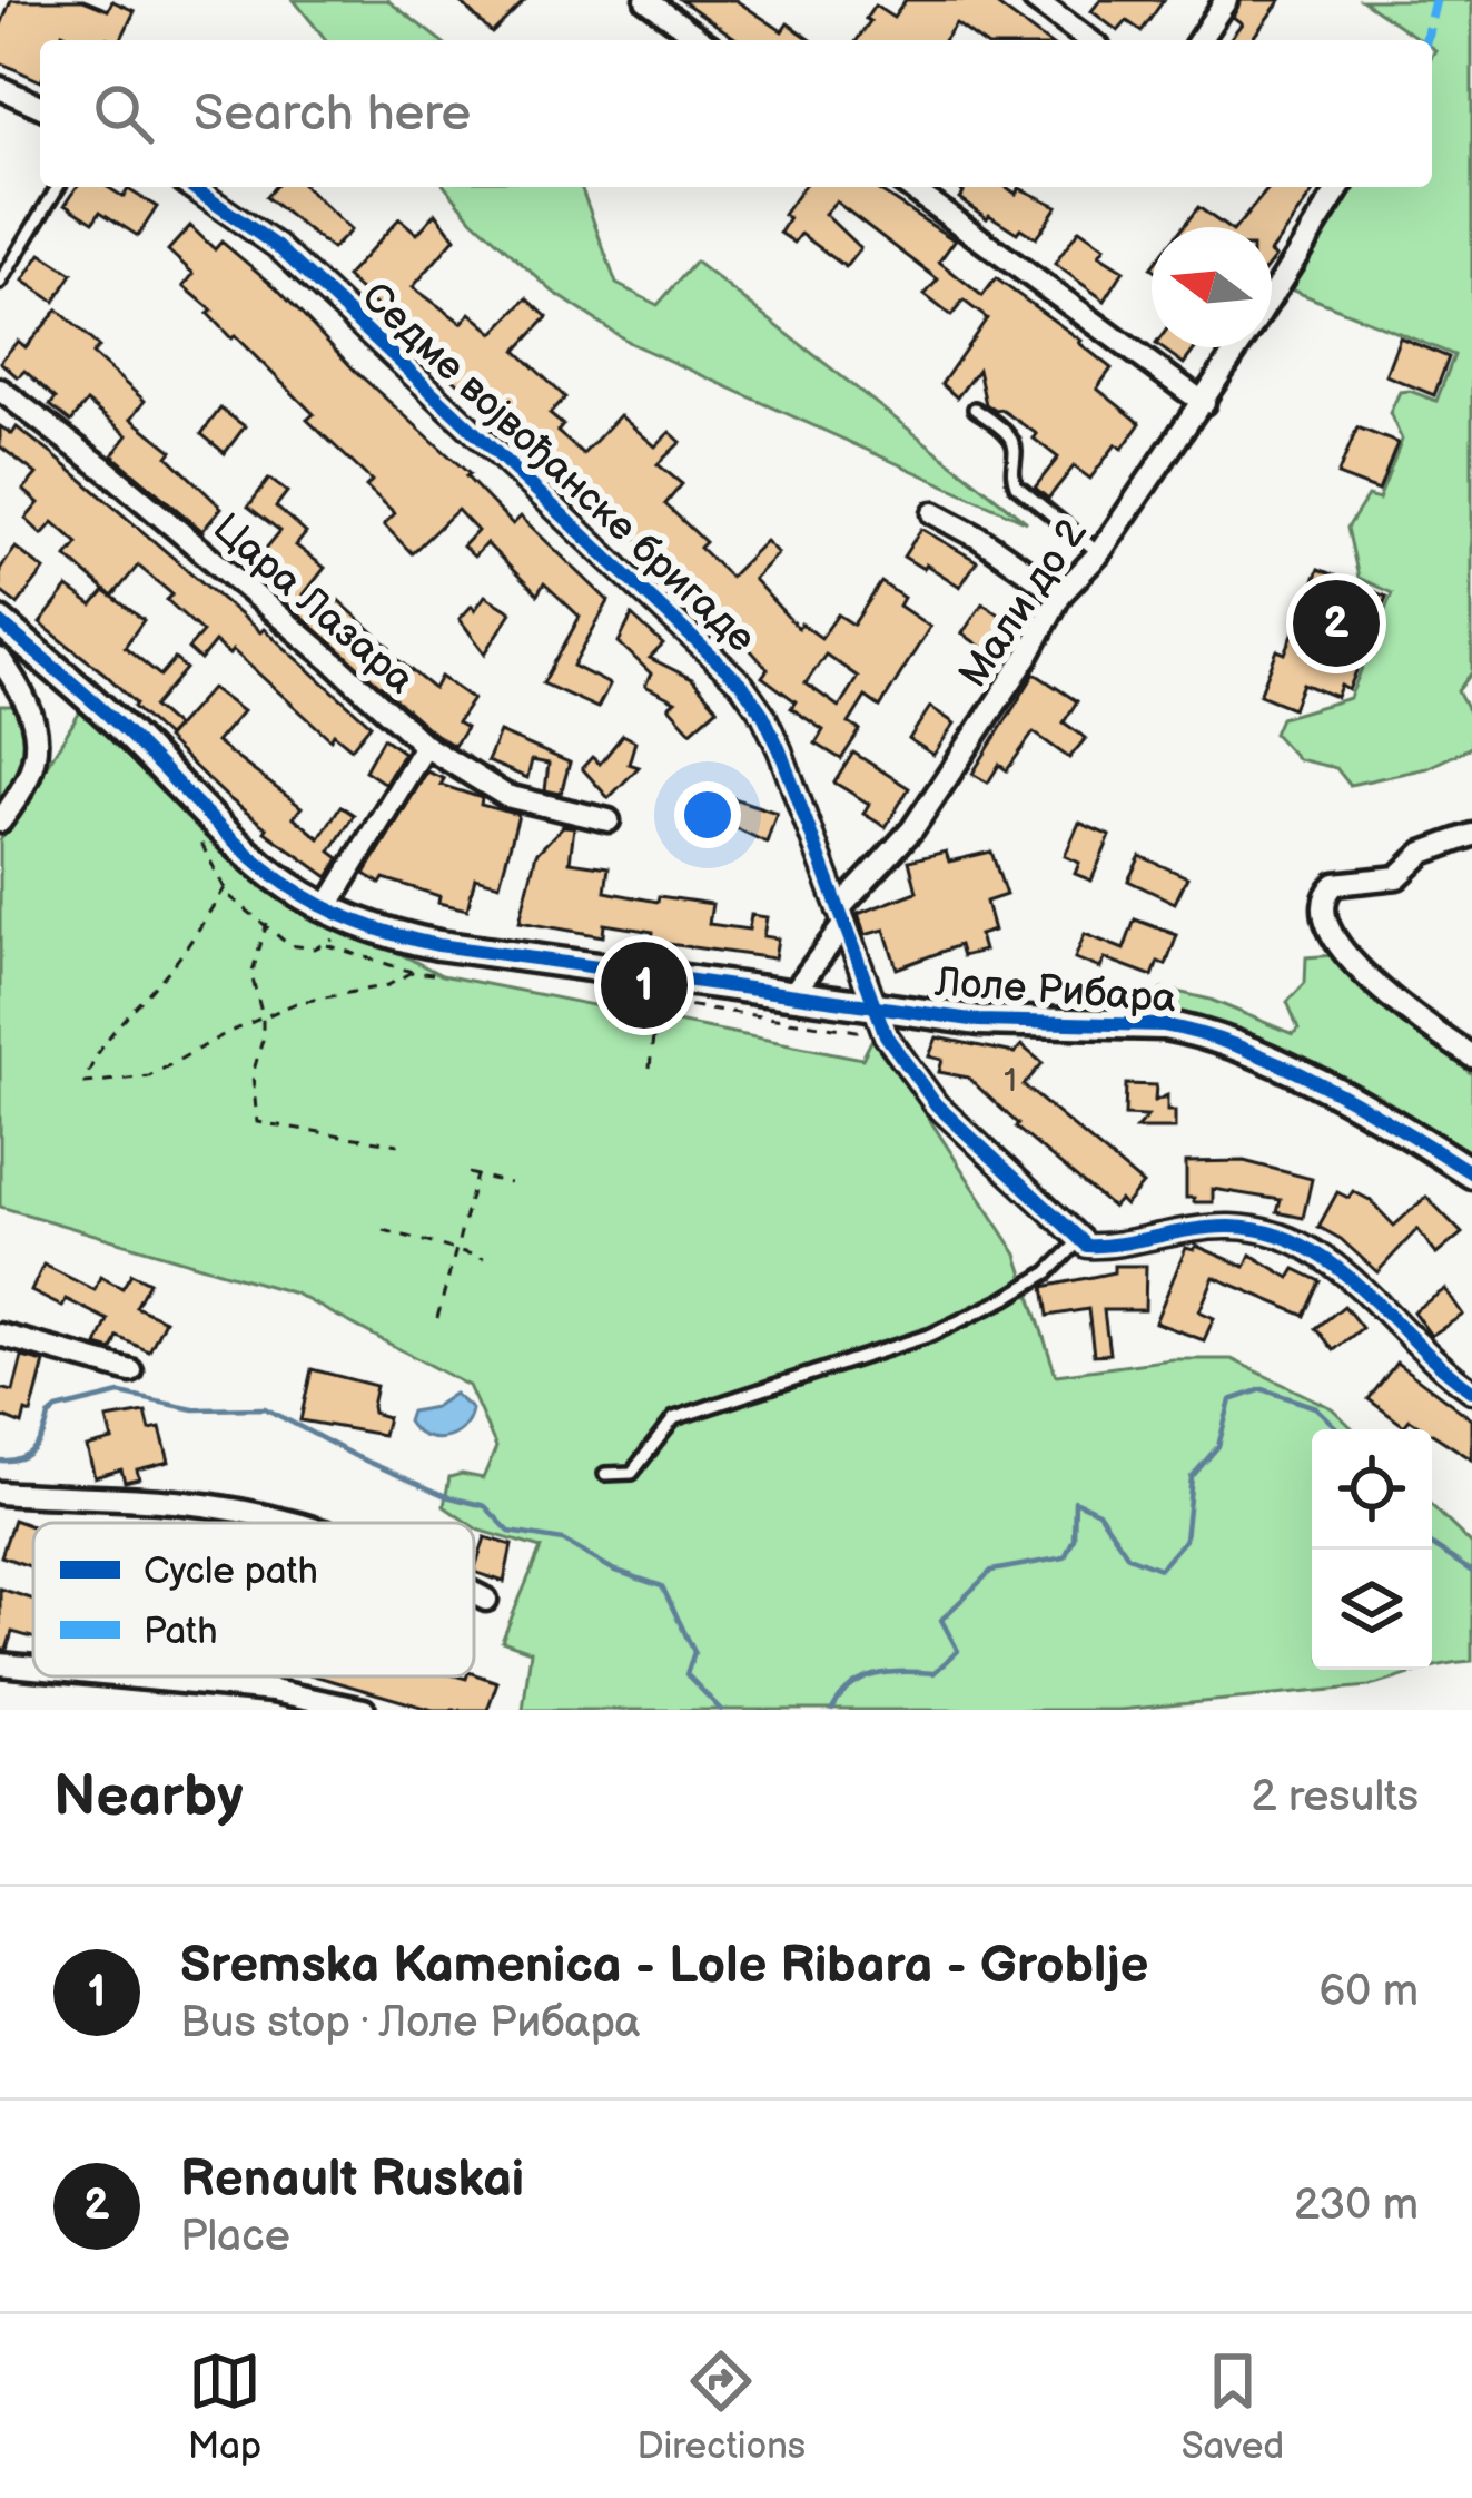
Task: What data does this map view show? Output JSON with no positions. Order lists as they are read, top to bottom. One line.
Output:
{"streets":{"street":["Седме војвођанске бригаде","Цара Лазара","Мали до 2","Лоле Рибара"]},"crossings":[["Седме војвођанске бригаде","Мали до 2"],["Седме војвођанске бригаде","Лоле Рибара"],["Мали до 2","Лоле Рибара"]],"house_numbers":["1"],"legend":["Cycle path","Path"],"north":"left","page":{"search":"Search here","pins":["2","1"],"heading":["Nearby","2 results"],"list":[{"mark":"1","name":"Sremska Kamenica - Lole Ribara - Groblje","note":"Bus stop · Лоле Рибара","value":"60 m"},{"mark":"2","name":"Renault Ruskai","note":"Place","value":"230 m"}],"nav":["Map","Directions","Saved"]}}
